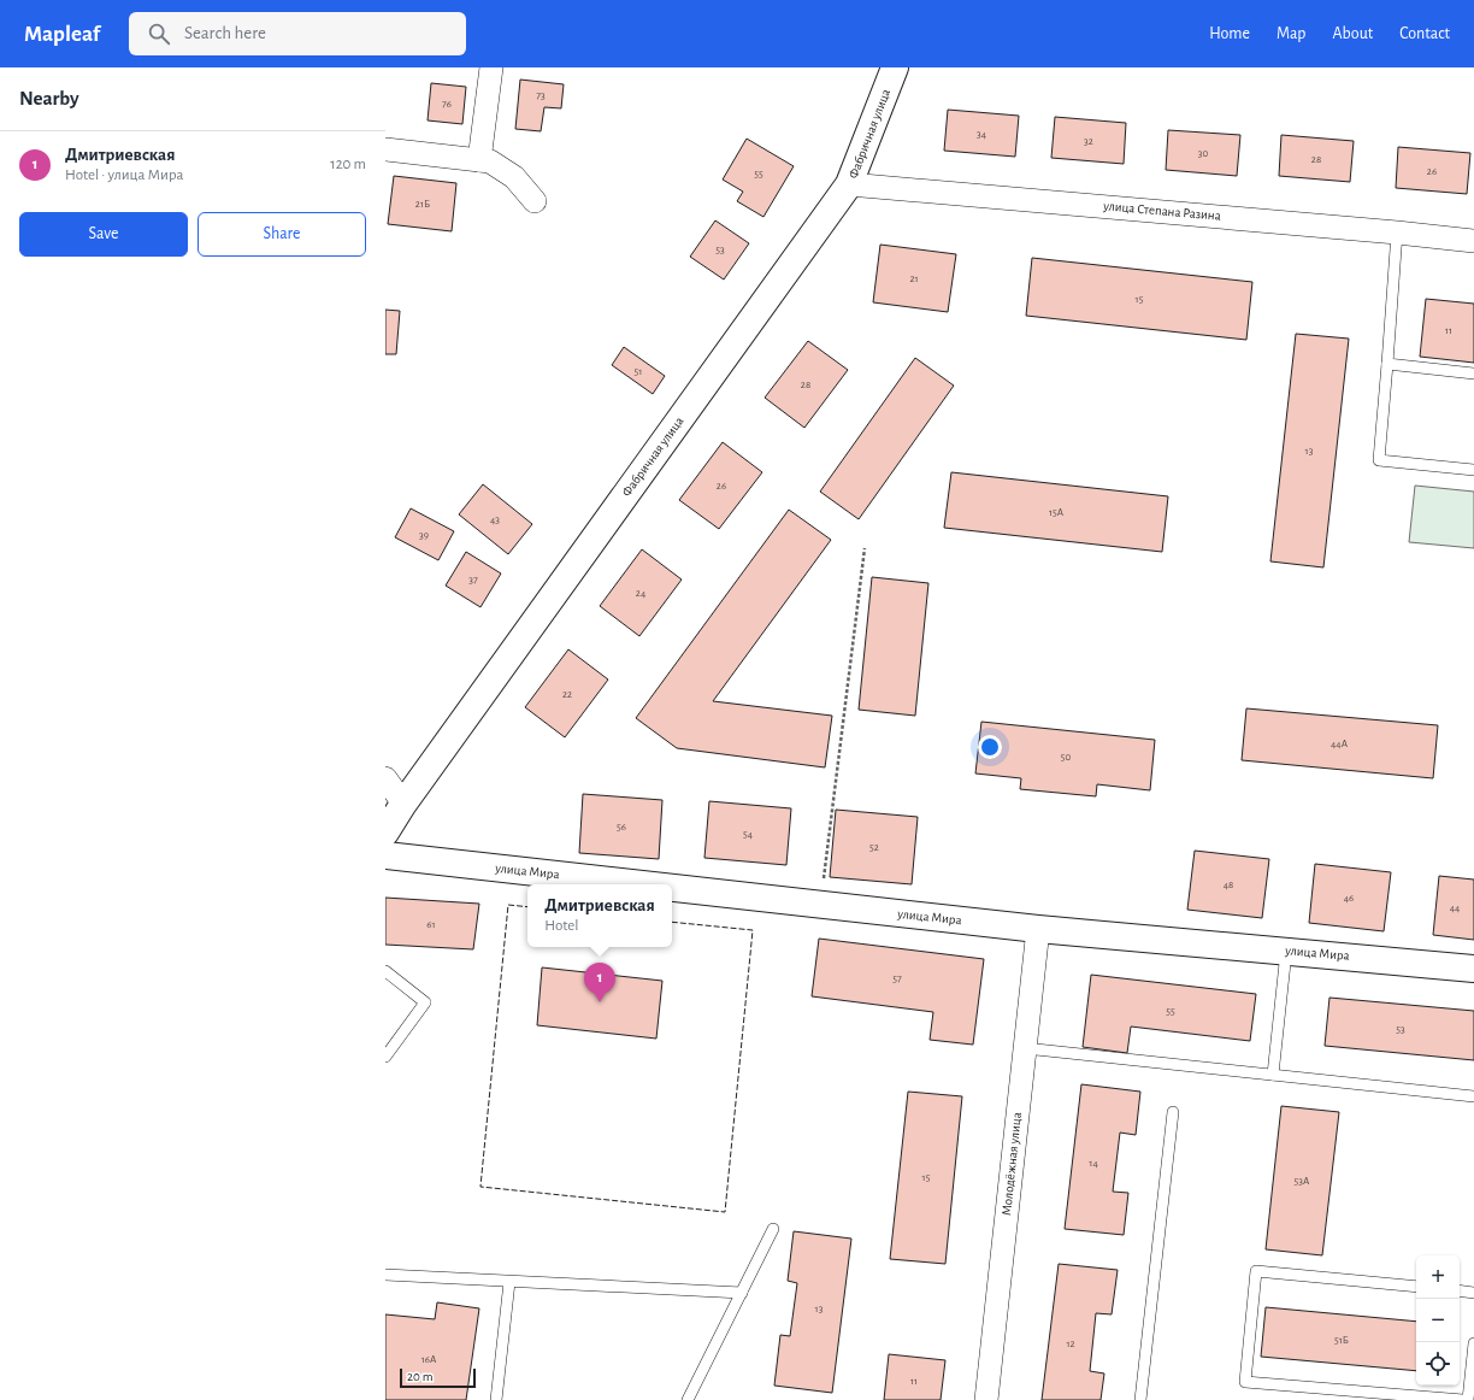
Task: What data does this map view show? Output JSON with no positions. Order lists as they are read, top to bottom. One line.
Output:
{"streets":{"street":["Фабричная улица","улица Степана Разина","улица Мира","Молодёжная улица"]},"crossings":[["Фабричная улица","улица Степана Разина"],["улица Мира","Молодёжная улица"]],"house_numbers":["73","76","34","32","30","28","26","55","21Б","53","21","15","11","51","28","13","26","15А","43","39","37","24","22","44А","50","56","54","52","48","46","44","61","57","55","53","14","15","53А","13","51Б","12","16А","11"],"scale_bar":"20 m","page":{"header":"Mapleaf","search":"Search here","nav":["Home","Map","About","Contact"],"heading":"Nearby","list":[{"mark":"1","name":"Дмитриевская","note":"Hotel · улица Мира","value":"120 m"}],"buttons":["Save","Share"],"popup":["Дмитриевская","Hotel"],"pins":"1","map_buttons":["+","−"],"scale":"20 m"}}
